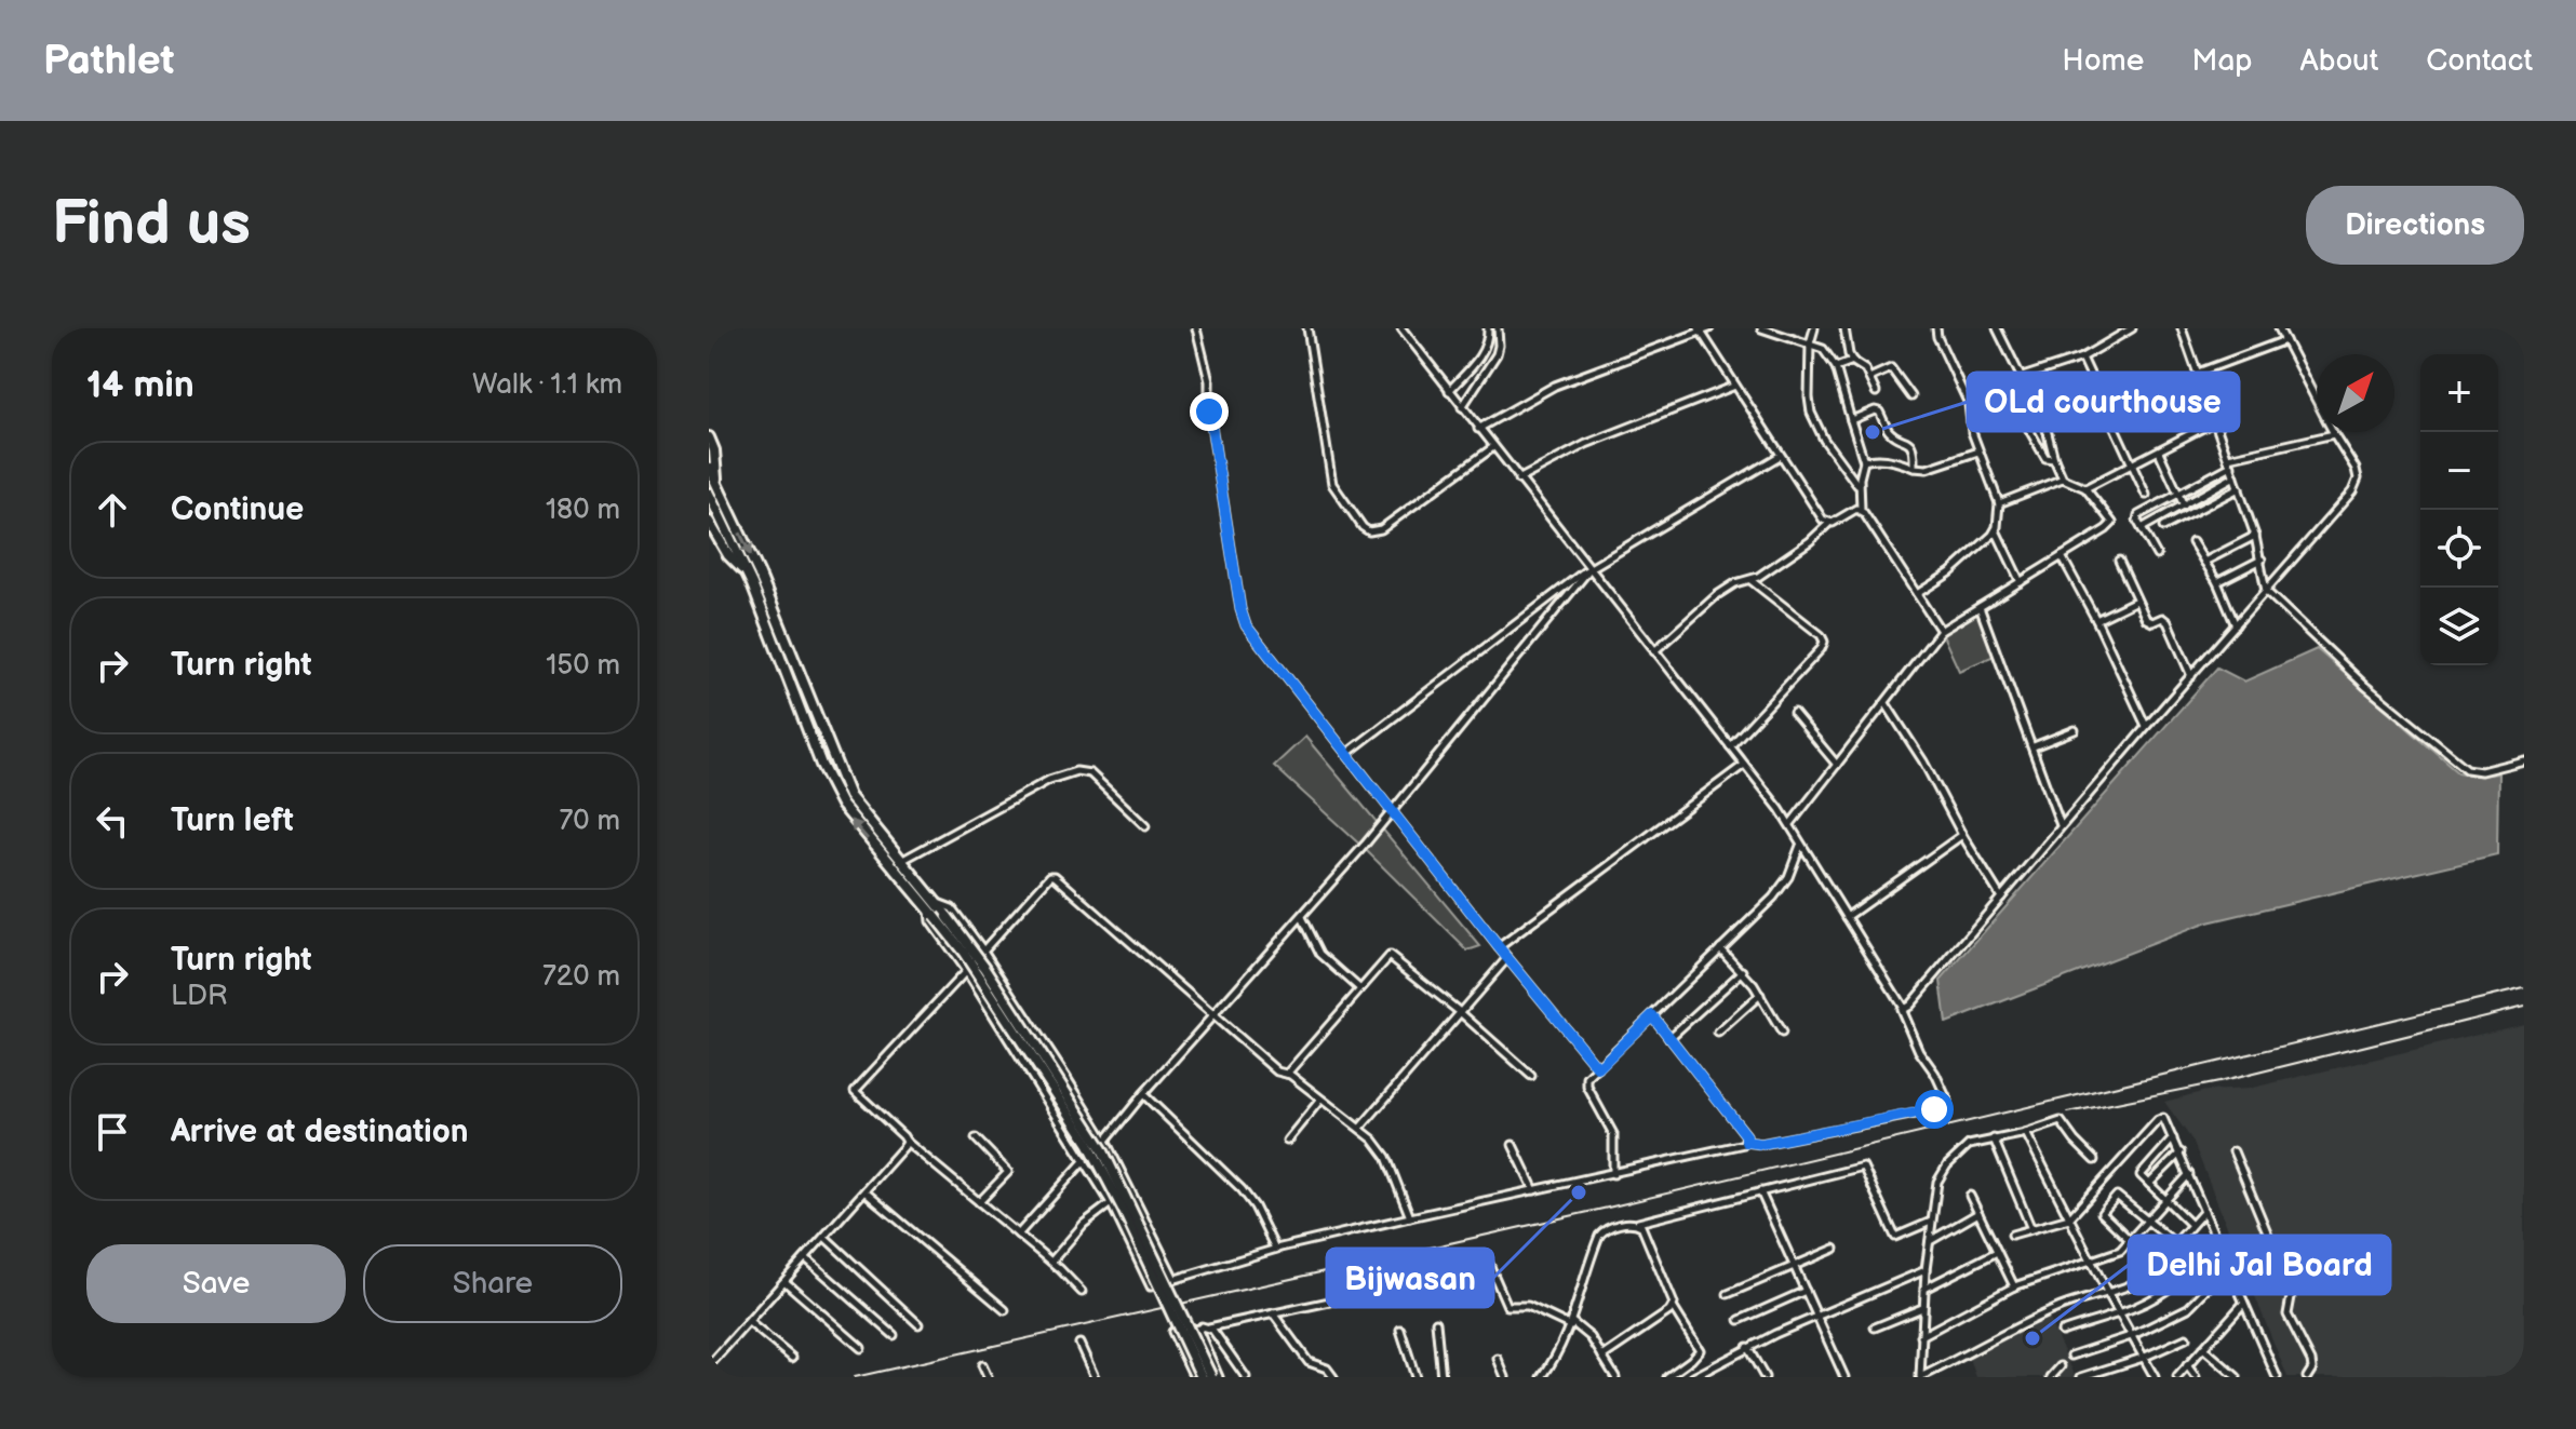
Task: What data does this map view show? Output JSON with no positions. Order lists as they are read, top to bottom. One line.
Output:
{"places":["OLd courthouse","Bijwasan","Delhi Jal Board"],"north":"top right","page":{"header":"Pathlet","nav":["Home","Map","About","Contact"],"buttons":["Directions",["Save","Share"]],"title":"Find us","heading":["14 min","Walk · 1.1 km"],"map_buttons":["+","−"],"list":[["Continue","180 m"],["Turn right","150 m"],["Turn left","70 m"],["Turn right","LDR","720 m"],"Arrive at destination"]}}
